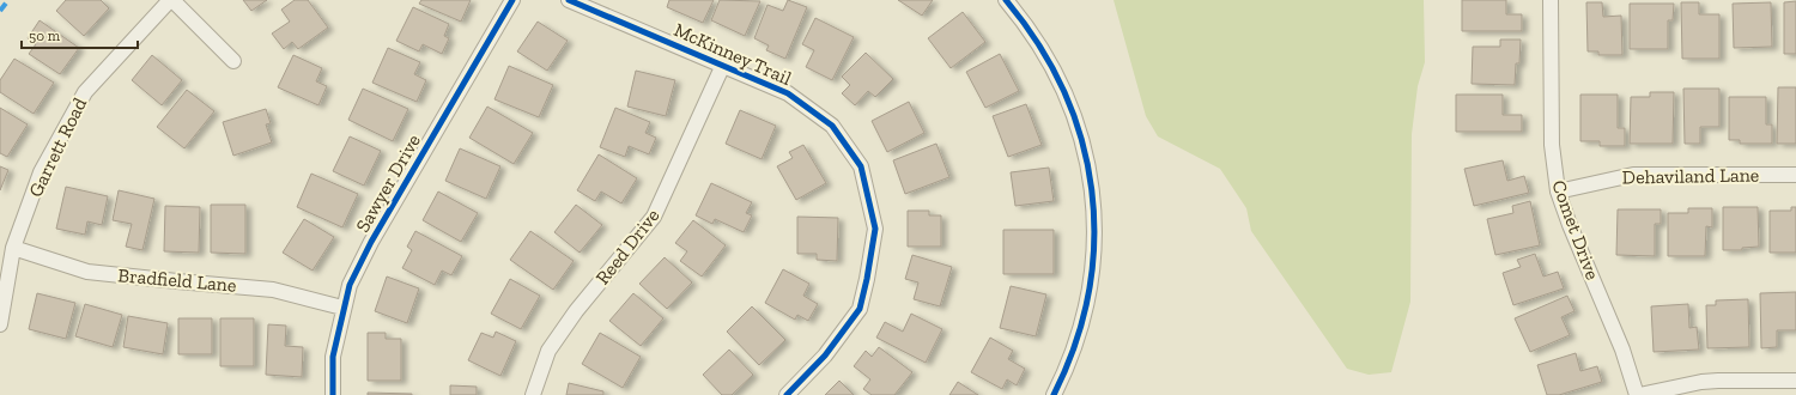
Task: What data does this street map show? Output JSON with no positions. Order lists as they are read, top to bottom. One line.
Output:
{"streets":{"street":["McKinney Trail","Garrett Road","Dehaviland Lane","Sawyer Drive","Comet Drive","Reed Drive","Bradfield Lane"]},"crossings":[["McKinney Trail","Reed Drive"],["Garrett Road","Bradfield Lane"],["Dehaviland Lane","Comet Drive"],["Sawyer Drive","Bradfield Lane"]],"scale_bar":"50 m"}
